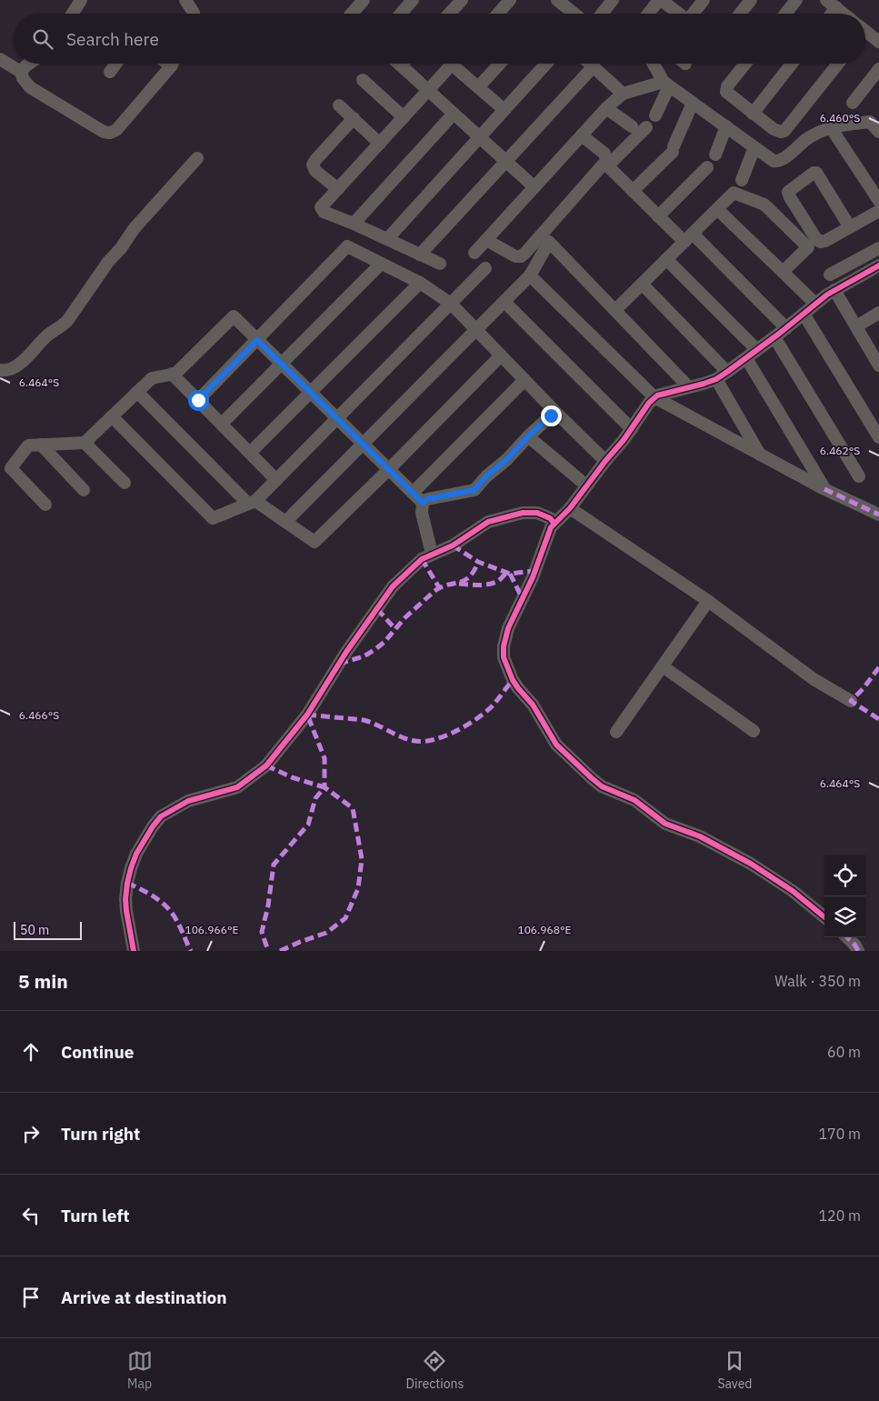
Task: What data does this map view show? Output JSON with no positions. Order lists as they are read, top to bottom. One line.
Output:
{"scale_bar":"50 m","page":{"search":"Search here","scale":"50 m","heading":["5 min","Walk · 350 m"],"list":[["Continue","60 m"],["Turn right","170 m"],["Turn left","120 m"],"Arrive at destination"],"nav":["Map","Directions","Saved"]},"coordinates":["6.460°S","6.464°S","6.462°S","6.466°S","106.966°E","106.968°E"]}
